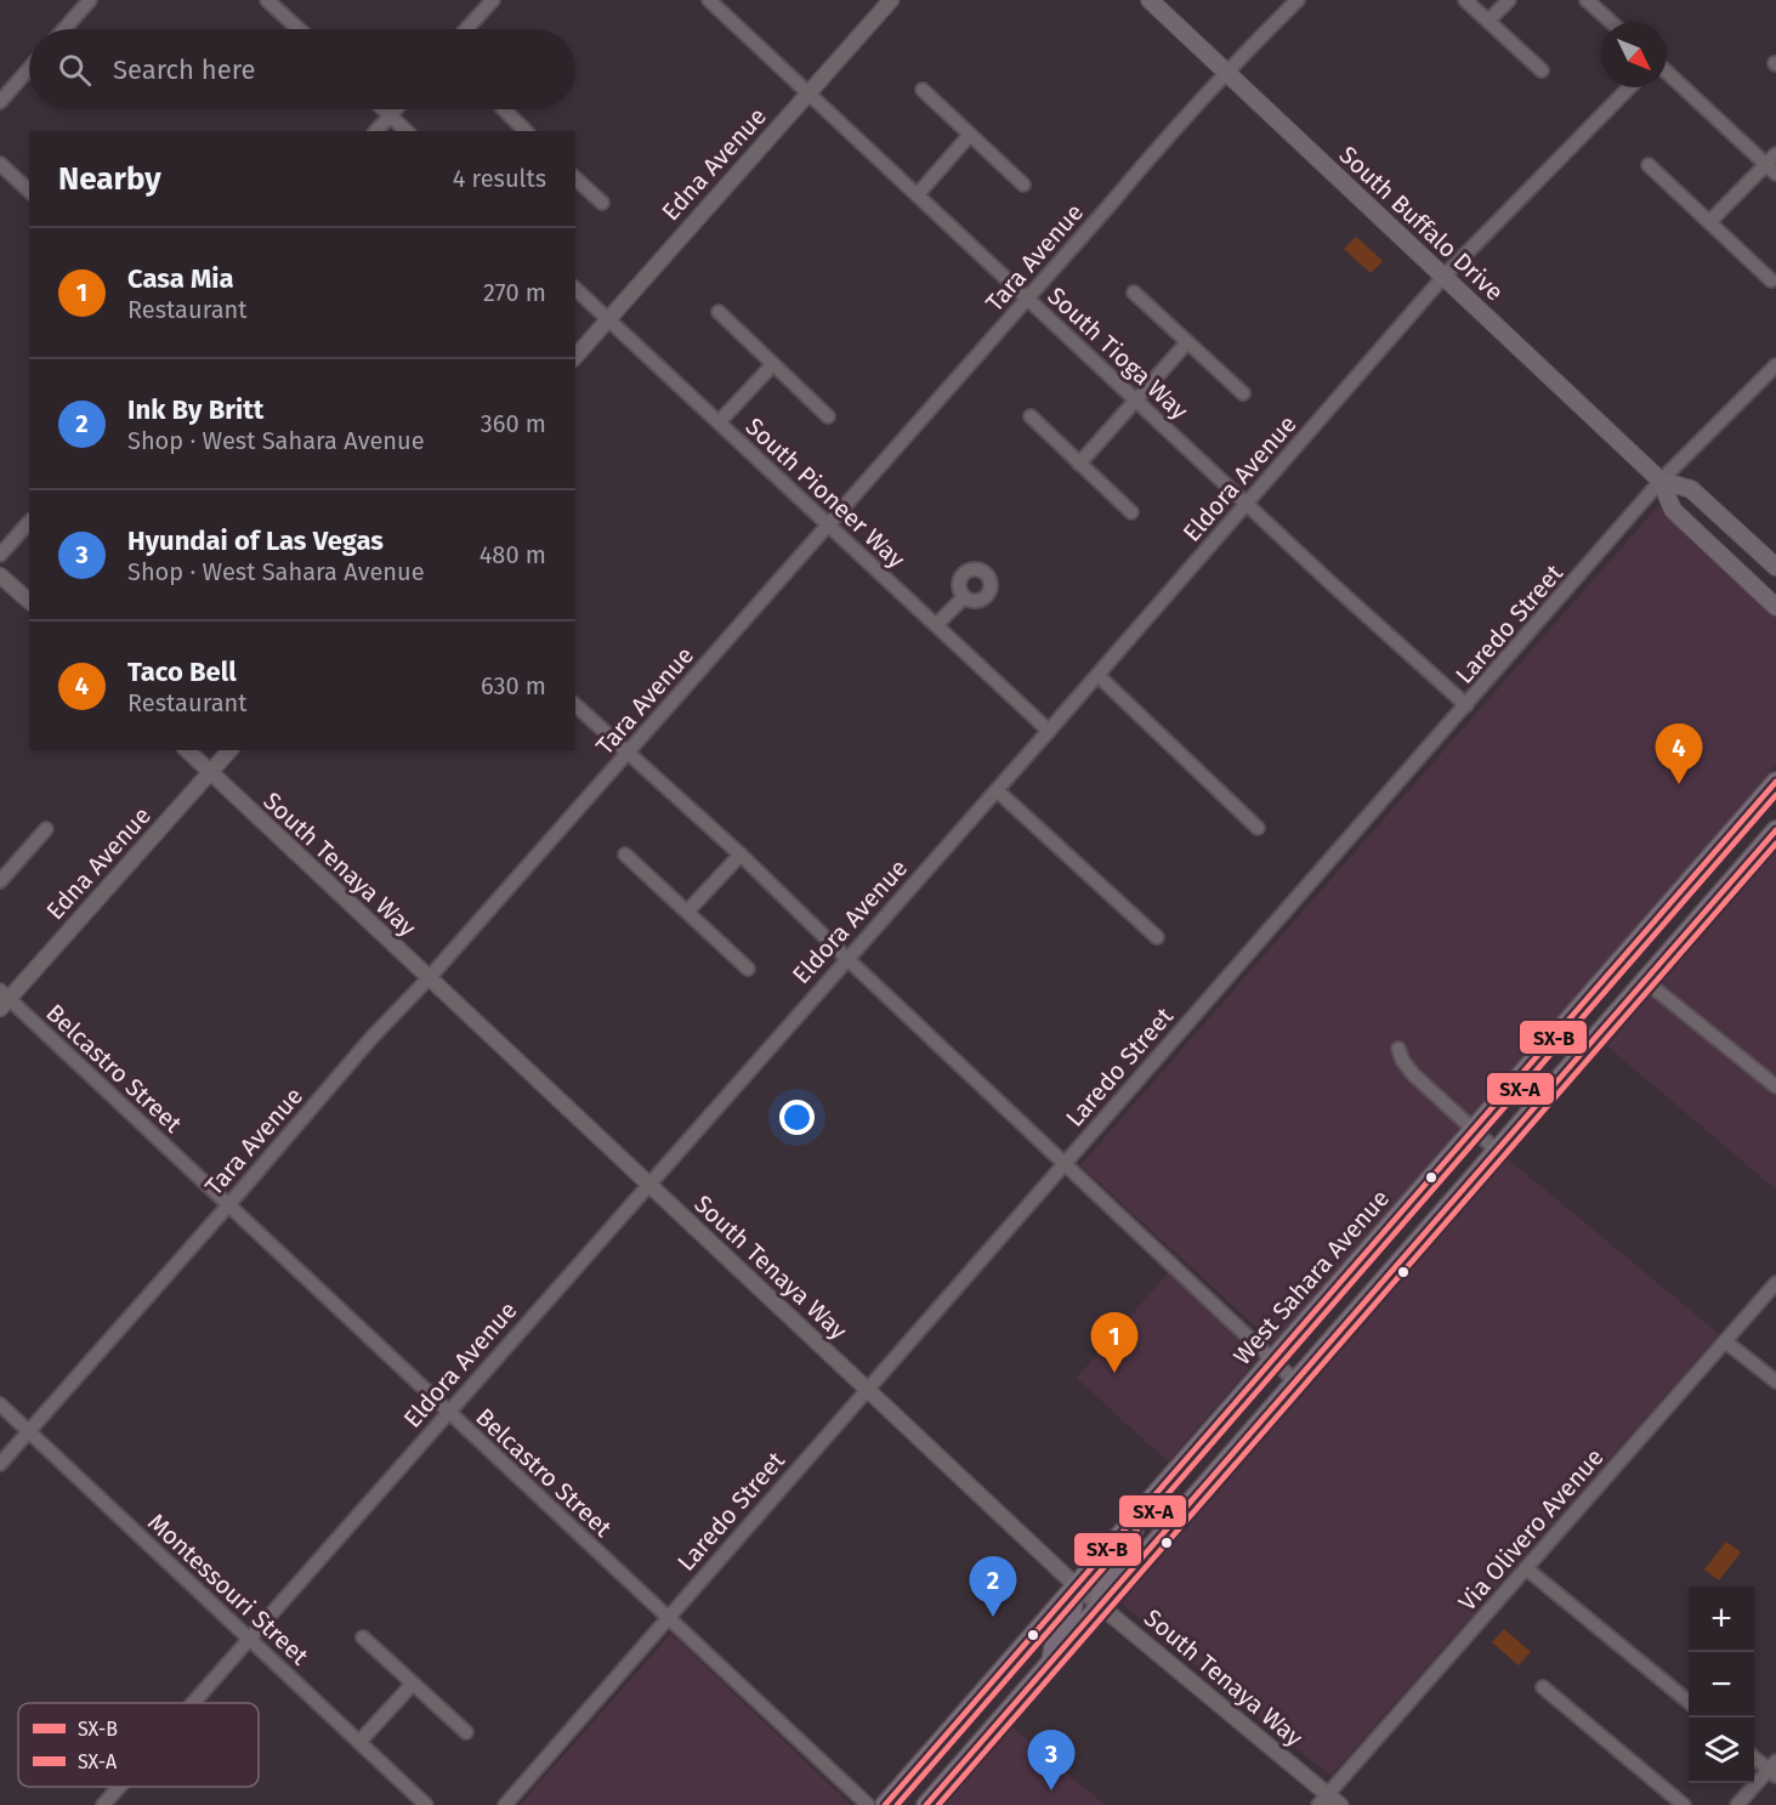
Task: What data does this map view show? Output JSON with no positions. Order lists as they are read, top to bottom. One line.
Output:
{"streets":{"main road":["South Buffalo Drive","West Sahara Avenue"],"street":["Edna Avenue","Tara Avenue","South Tioga Way","Eldora Avenue","South Pioneer Way","Laredo Street","South Tenaya Way","Belcastro Street","Via Olivero Avenue","Montessouri Street"]},"crossings":[["Edna Avenue","South Tioga Way"],["Edna Avenue","South Pioneer Way"],["Edna Avenue","South Tenaya Way"],["Edna Avenue","Belcastro Street"],["South Buffalo Drive","Tara Avenue"],["South Buffalo Drive","Eldora Avenue"],["South Buffalo Drive","Laredo Street"],["Tara Avenue","South Tioga Way"],["Tara Avenue","South Pioneer Way"],["Tara Avenue","South Tenaya Way"],["Tara Avenue","Belcastro Street"],["Tara Avenue","Montessouri Street"],["South Tioga Way","Eldora Avenue"],["South Tioga Way","Laredo Street"],["Eldora Avenue","South Pioneer Way"],["Eldora Avenue","South Tenaya Way"],["Eldora Avenue","Belcastro Street"],["Eldora Avenue","Montessouri Street"],["Laredo Street","South Tenaya Way"],["Laredo Street","Belcastro Street"],["South Tenaya Way","West Sahara Avenue"],["South Tenaya Way","Via Olivero Avenue"]],"lines":["transit line SX-B","transit line SX-A"],"legend":["SX-B","SX-A"],"north":"bottom right","page":{"search":"Search here","heading":["Nearby","4 results"],"list":[{"mark":"1","name":"Casa Mia","note":"Restaurant","value":"270 m"},{"mark":"2","name":"Ink By Britt","note":"Shop · West Sahara Avenue","value":"360 m"},{"mark":"3","name":"Hyundai of Las Vegas","note":"Shop · West Sahara Avenue","value":"480 m"},{"mark":"4","name":"Taco Bell","note":"Restaurant","value":"630 m"}],"pins":["4","1","2","3"],"map_buttons":["+","−"]}}
